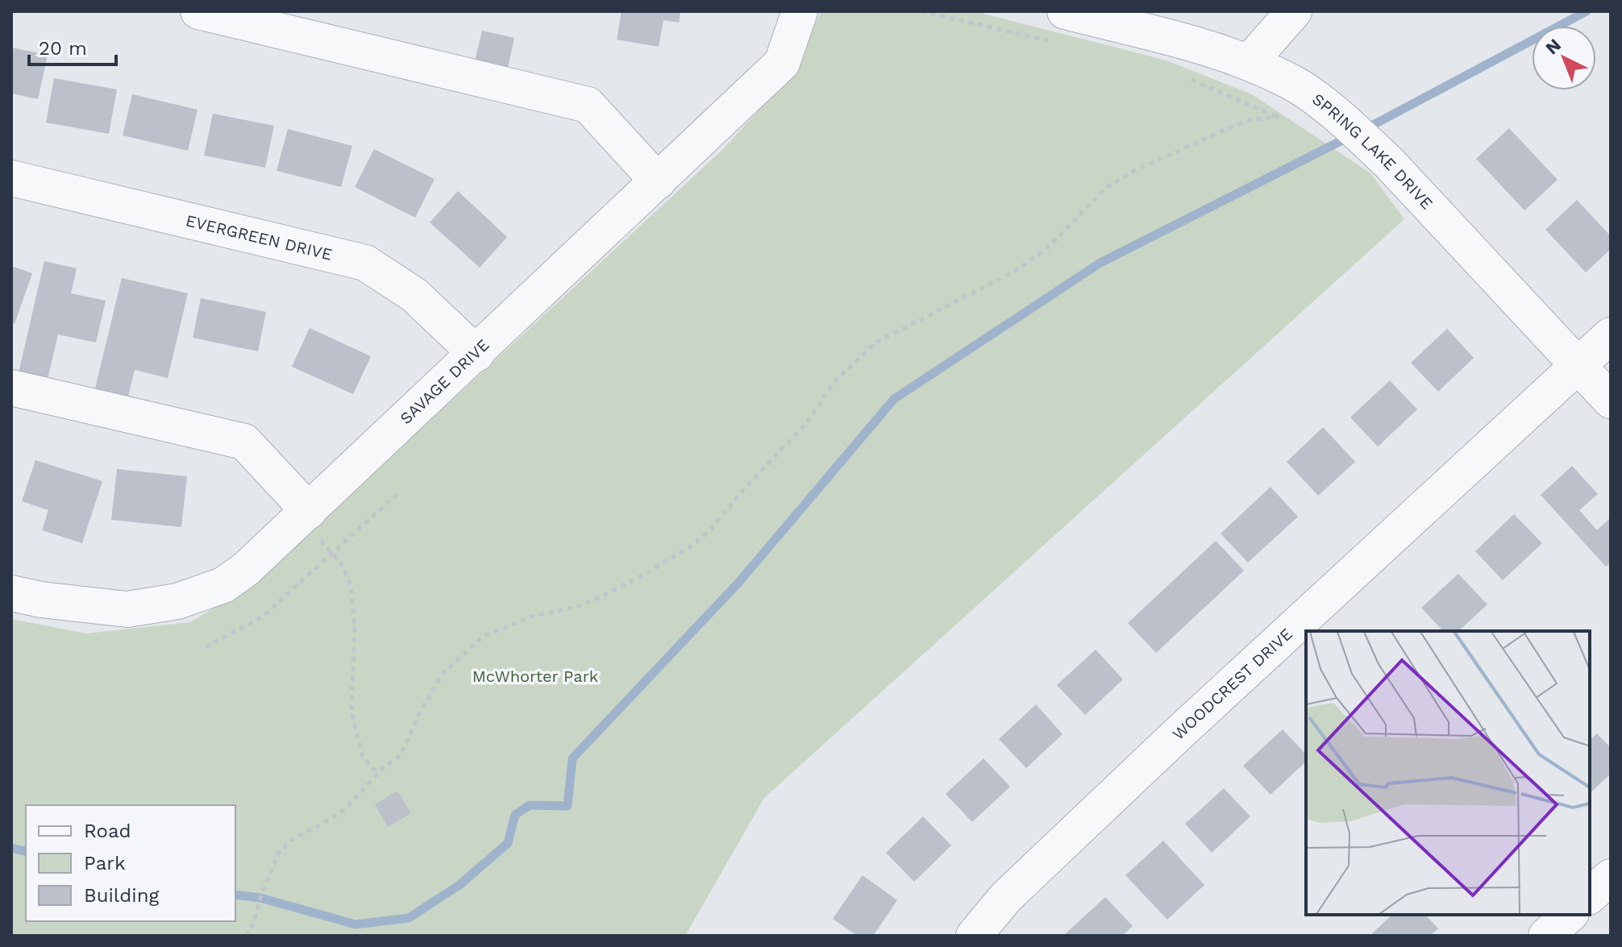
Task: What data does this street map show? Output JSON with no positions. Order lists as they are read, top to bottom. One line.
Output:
{"streets":{"street":["SPRING LAKE DRIVE","EVERGREEN DRIVE","SAVAGE DRIVE","WOODCREST DRIVE"]},"crossings":[["SPRING LAKE DRIVE","WOODCREST DRIVE"],["EVERGREEN DRIVE","SAVAGE DRIVE"]],"parks":["McWhorter Park"],"legend":["Road","Park","Building"],"scale_bar":"20 m","north":"top left"}
